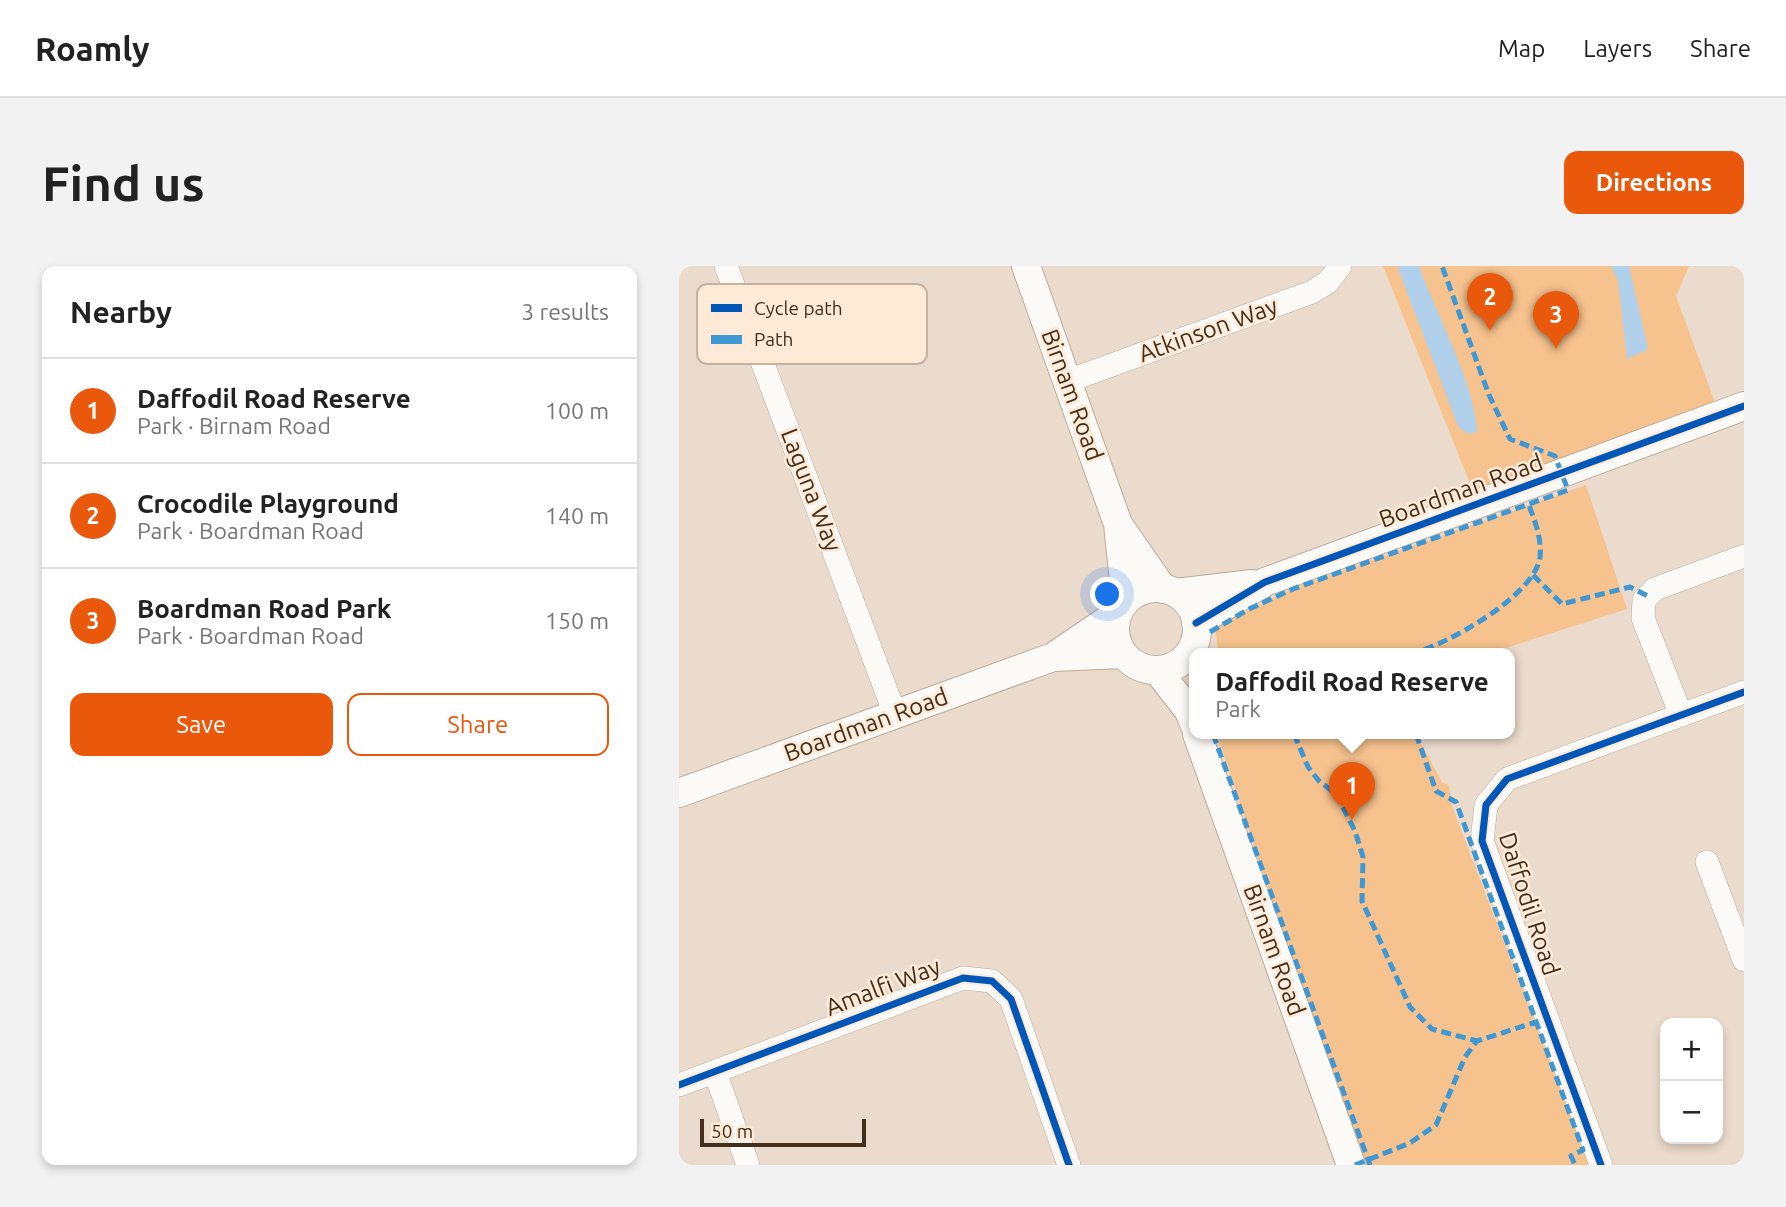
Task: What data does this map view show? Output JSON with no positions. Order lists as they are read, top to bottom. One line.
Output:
{"streets":{"street":["Atkinson Way","Birnam Road","Laguna Way","Boardman Road","Daffodil Road","Amalfi Way"]},"crossings":[["Atkinson Way","Birnam Road"],["Birnam Road","Boardman Road"],["Laguna Way","Boardman Road"]],"legend":["Cycle path","Path"],"scale_bar":"50 m","page":{"header":"Roamly","nav":["Map","Layers","Share"],"buttons":["Directions",["Save","Share"]],"title":"Find us","heading":["Nearby","3 results"],"pins":["2","3","1"],"list":[{"mark":"1","name":"Daffodil Road Reserve","note":"Park · Birnam Road","value":"100 m"},{"mark":"2","name":"Crocodile Playground","note":"Park · Boardman Road","value":"140 m"},{"mark":"3","name":"Boardman Road Park","note":"Park · Boardman Road","value":"150 m"}],"popup":["Daffodil Road Reserve","Park"],"map_buttons":["+","−"],"scale":"50 m"}}
